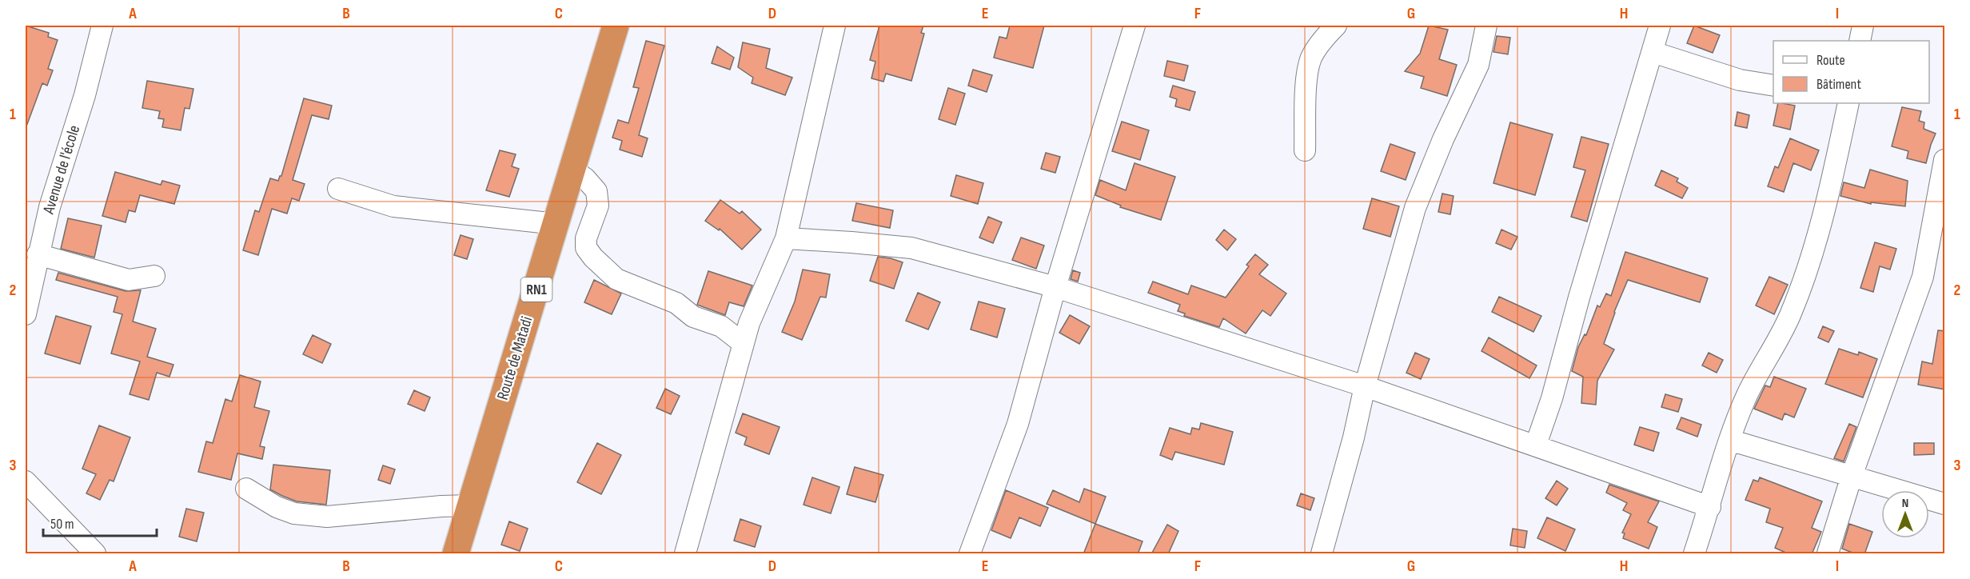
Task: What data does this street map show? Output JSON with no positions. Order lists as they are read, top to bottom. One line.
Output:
{"streets":{"highway":["RN1","Route de Matadi"],"street":["Avenue de l'école"]},"legend":["Route","Bâtiment"],"scale_bar":"50 m","north":"top","grid":{"columns":["A","B","C","D","E","F","G","H","I"],"rows":["1","2","3"]}}
